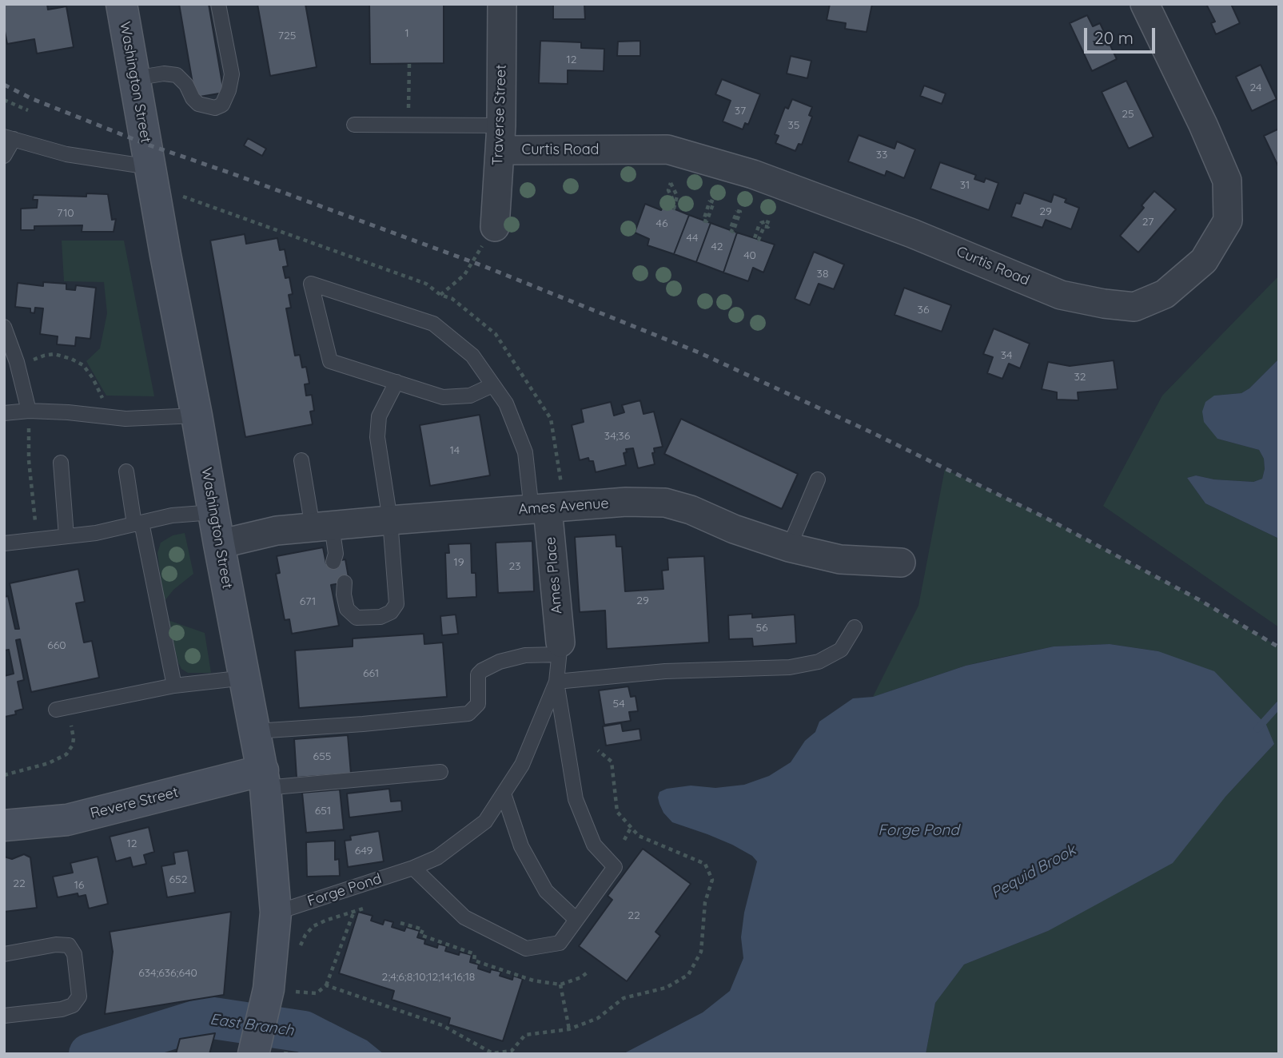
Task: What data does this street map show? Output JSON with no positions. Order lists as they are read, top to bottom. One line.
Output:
{"streets":{"main road":["Washington Street","Revere Street"],"street":["Traverse Street","Curtis Road","Ames Avenue","Ames Place"],"lane":["Forge Pond"]},"crossings":[["Washington Street","Ames Avenue"],["Washington Street","Revere Street"],["Washington Street","Forge Pond"],["Traverse Street","Curtis Road"],["Ames Avenue","Ames Place"],["Ames Place","Forge Pond"]],"water":["Forge Pond","Pequid Brook","East Branch"],"house_numbers":["1","725","12","24","37","25","35","33","31","29","710","27","46","44","42","40","38","36","34","32","34;36","14","19","23","29","671","56","660","661","54","655","651","12","649","652","22","16","22","634;636;640","2;4;6;8;10;12;14;16;18"],"scale_bar":"20 m"}
